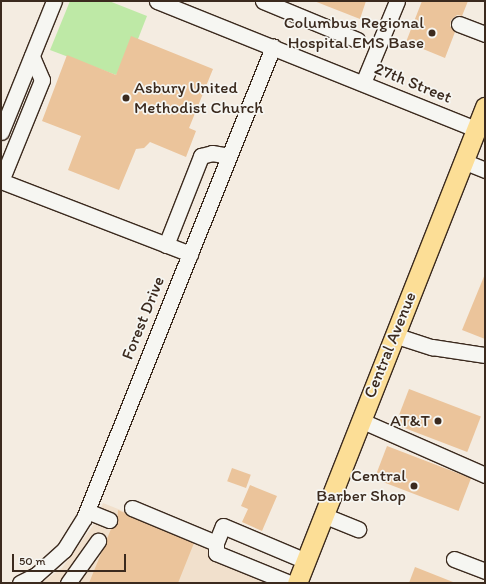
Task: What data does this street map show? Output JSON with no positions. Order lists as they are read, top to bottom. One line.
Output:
{"streets":{"main road":["Central Avenue"],"street":["27th Street","Forest Drive"]},"crossings":[["27th Street","Forest Drive"],["27th Street","Central Avenue"]],"places":["Columbus Regional Hospital EMS Base","Asbury United Methodist Church","AT&T","Central Barber Shop"],"scale_bar":"50 m"}
